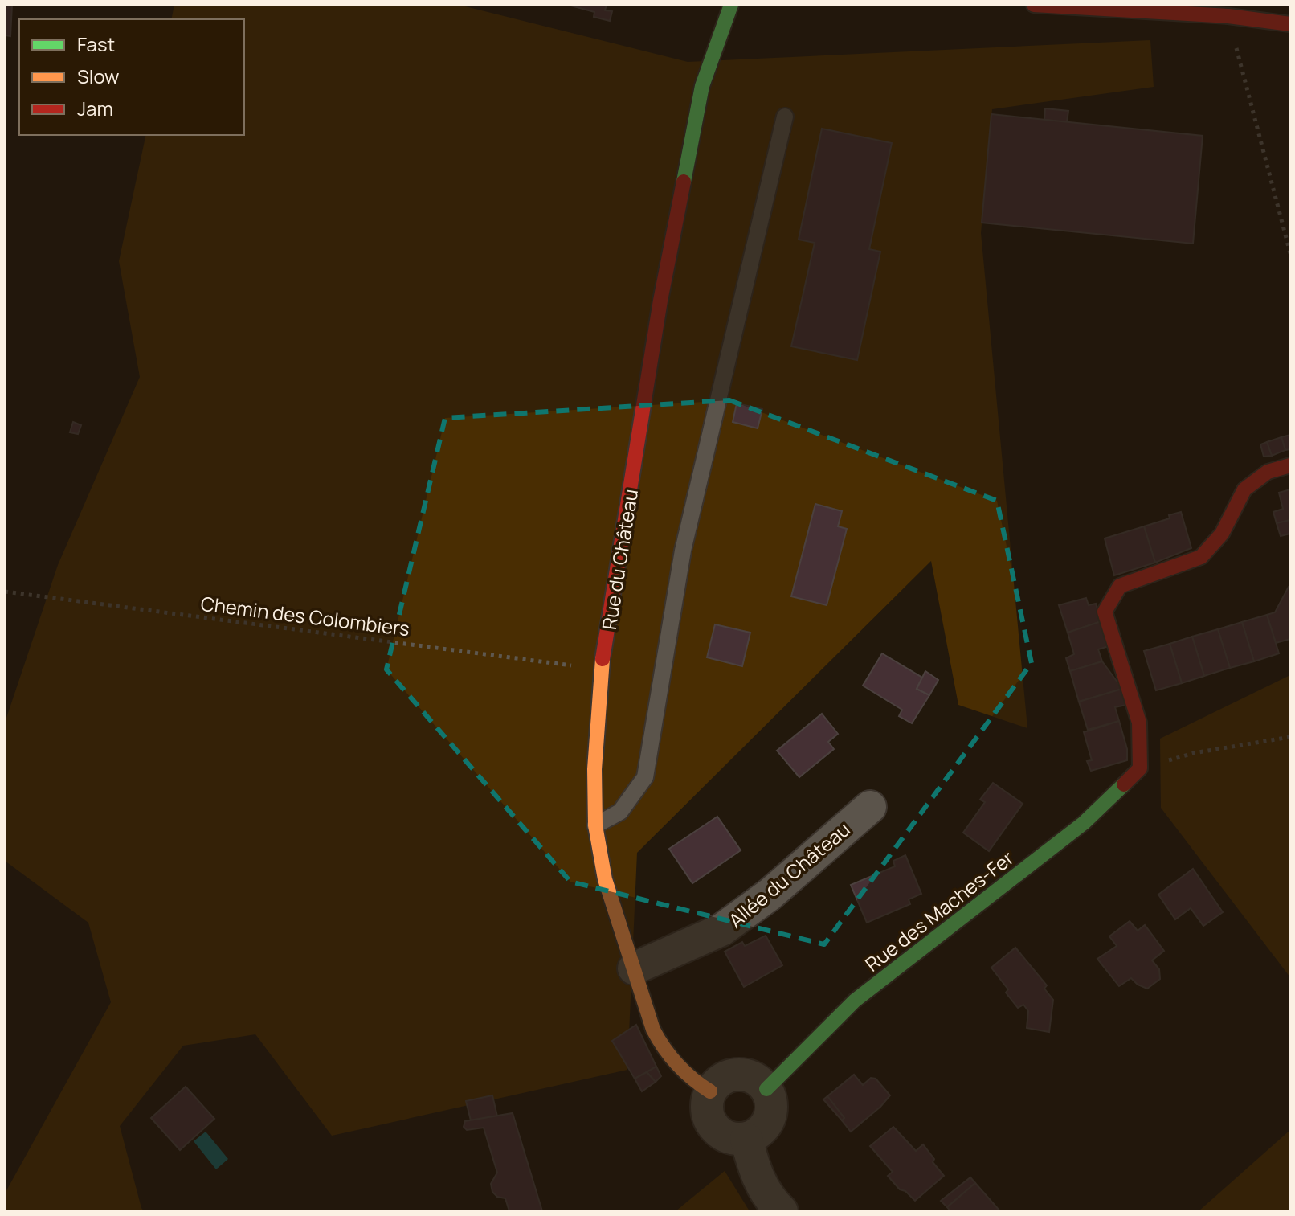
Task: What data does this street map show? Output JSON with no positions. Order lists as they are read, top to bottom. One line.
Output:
{"streets":{"street":["Rue du Château","Allée du Château","Rue des Maches-Fer"],"path":["Chemin des Colombiers"]},"crossings":[["Rue du Château","Chemin des Colombiers"],["Rue du Château","Allée du Château"],["Rue du Château","Rue des Maches-Fer"]],"legend":["Fast","Slow","Jam"]}
